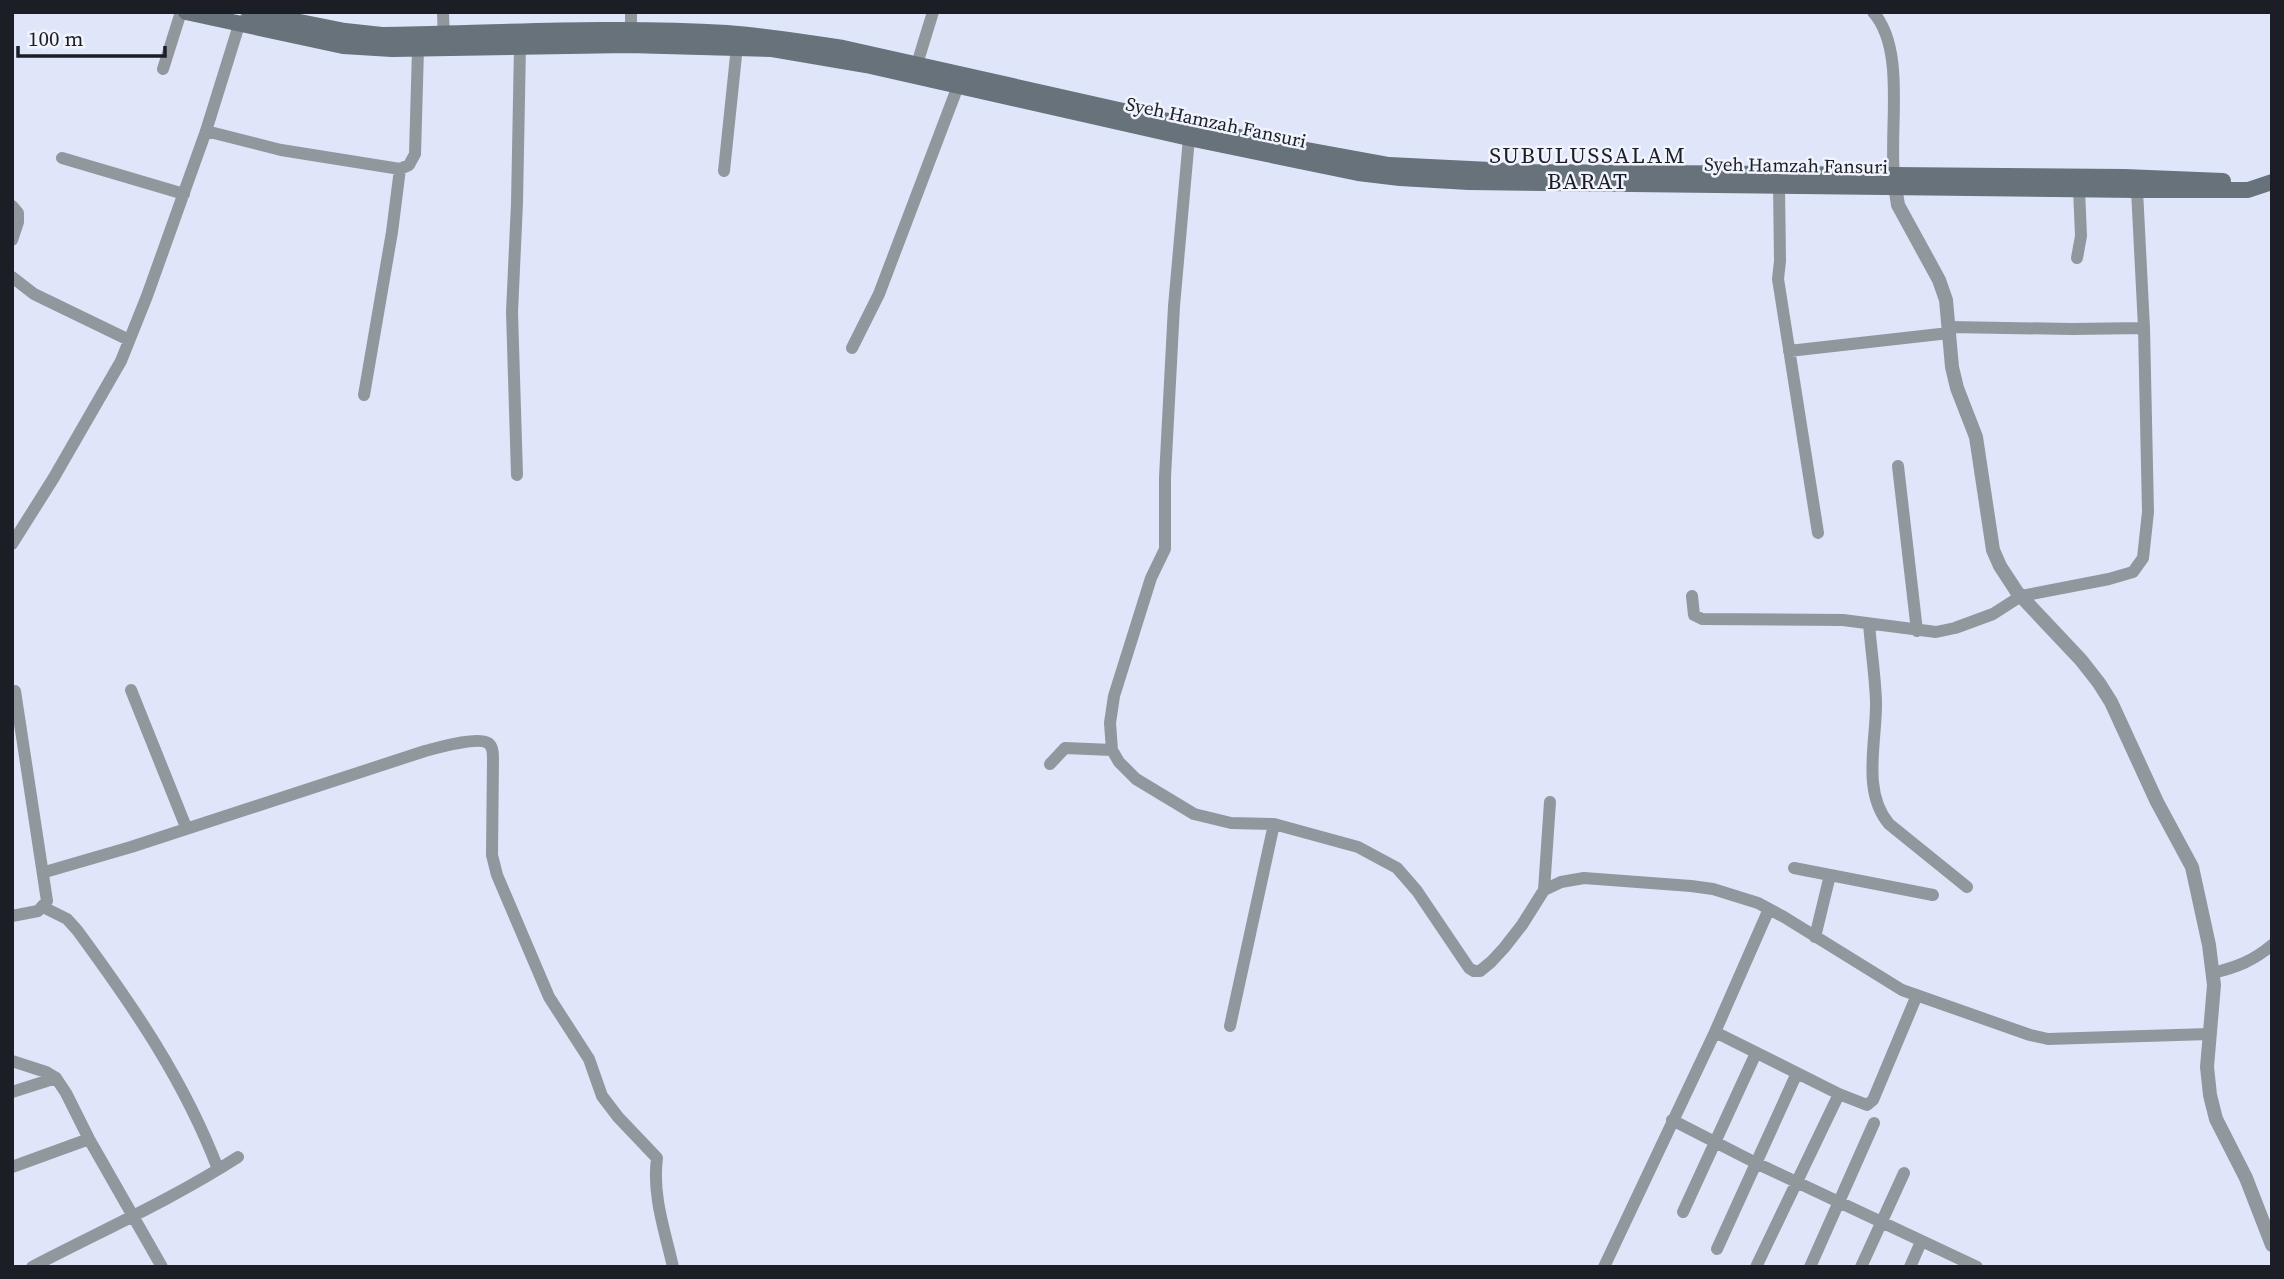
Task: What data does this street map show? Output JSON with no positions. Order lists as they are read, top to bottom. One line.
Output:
{"streets":{"main road":["Syeh Hamzah Fansuri"]},"districts":["SUBULUSSALAM BARAT"],"scale_bar":"100 m"}
